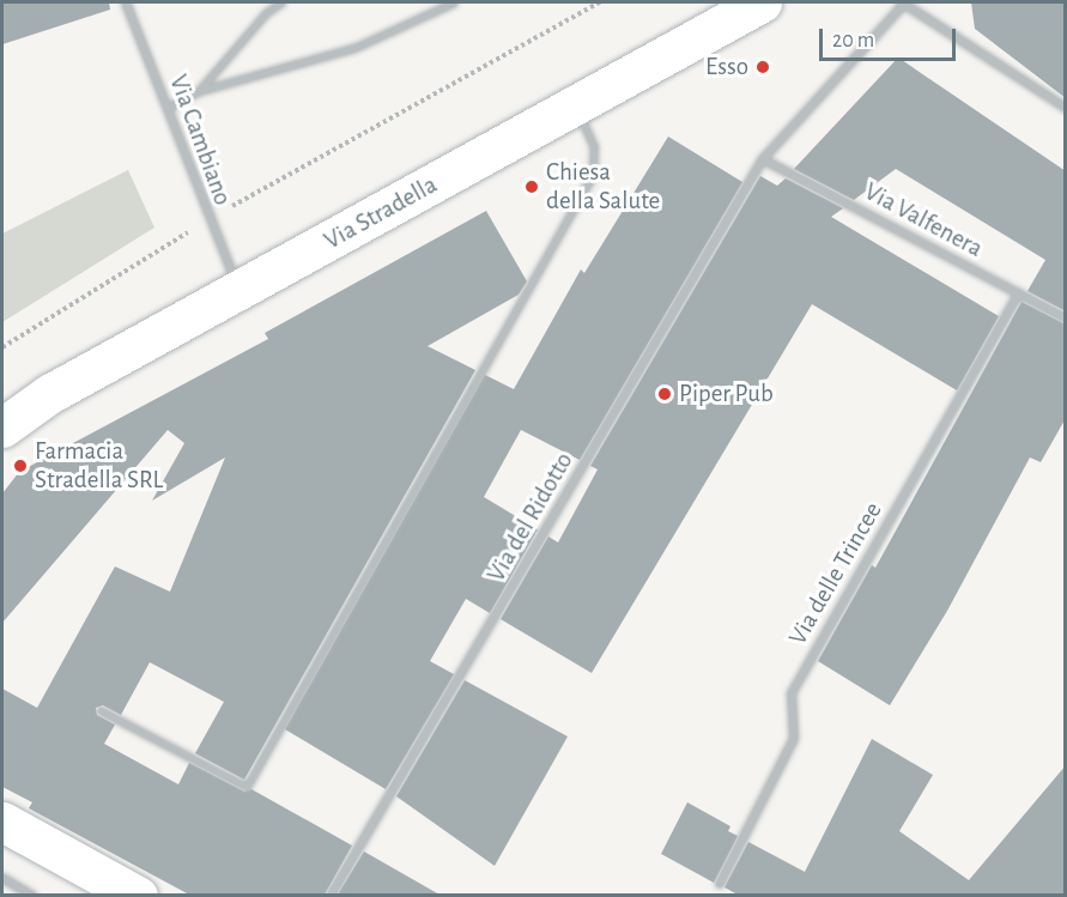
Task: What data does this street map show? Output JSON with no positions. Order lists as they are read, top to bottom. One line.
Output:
{"streets":{"street":["Via Cambiano","Via Stradella","Via Valfenera","Via del Ridotto","Via delle Trincee"]},"crossings":[["Via Cambiano","Via Stradella"],["Via Valfenera","Via del Ridotto"],["Via Valfenera","Via delle Trincee"]],"places":["Esso","Chiesa della Salute","Piper Pub","Farmacia Stradella SRL"],"scale_bar":"20 m"}
